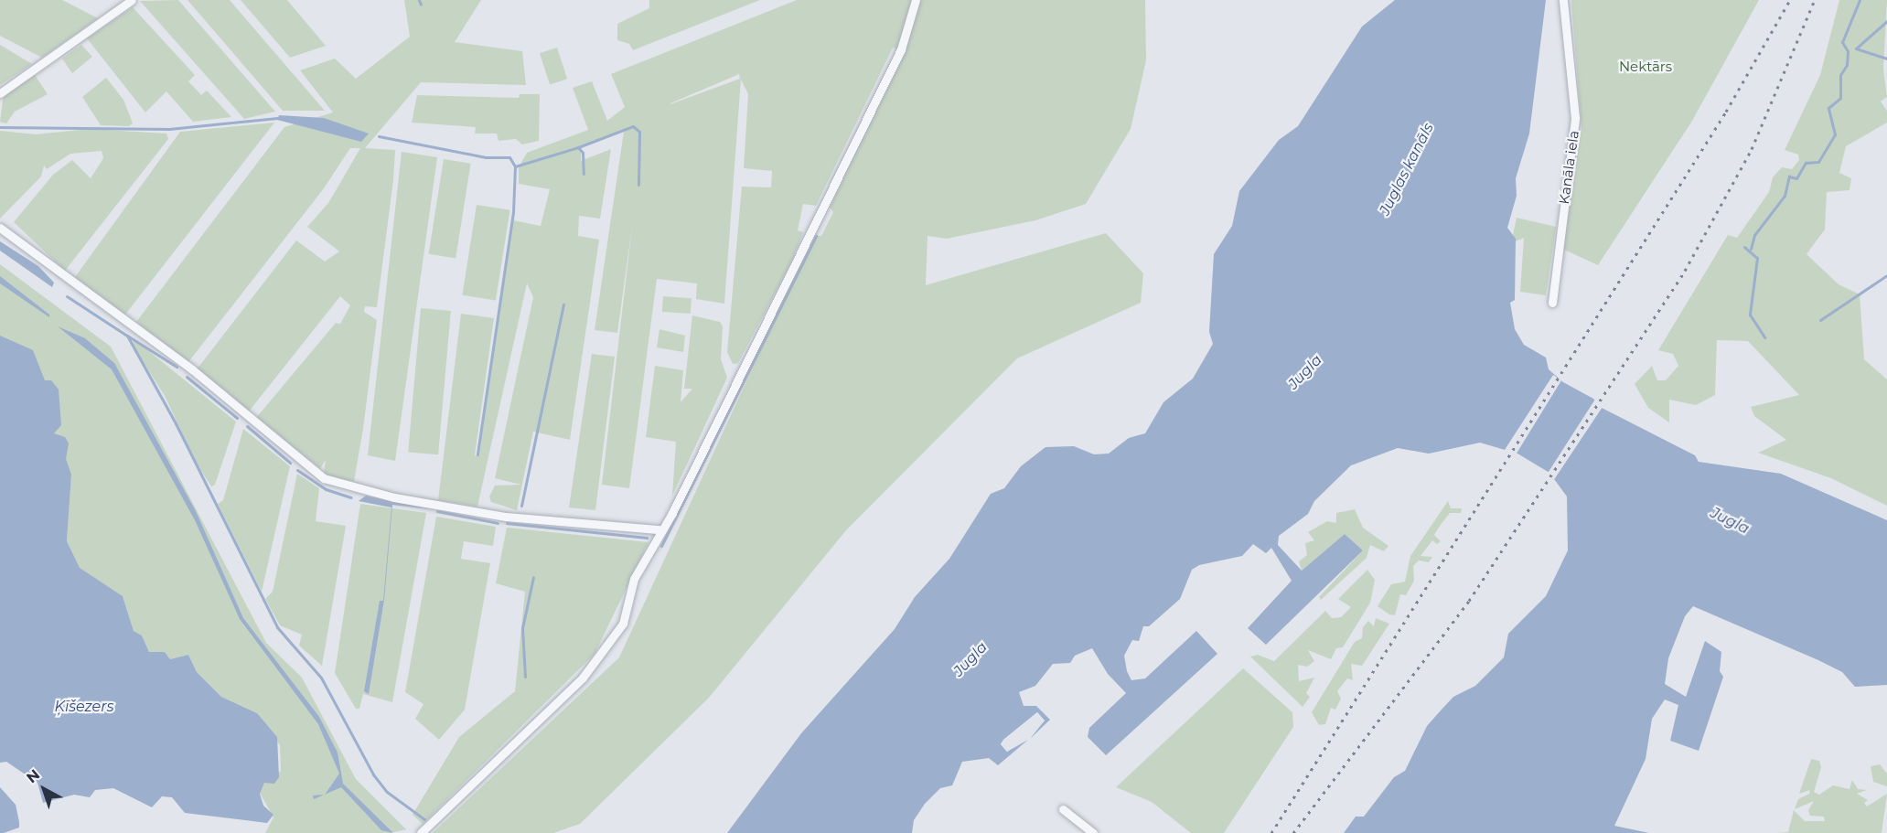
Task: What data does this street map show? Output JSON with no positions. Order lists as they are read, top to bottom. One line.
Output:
{"streets":{"street":["Kanāla iela"]},"water":["Juglas kanāls","Jugla","Ķīšezers"],"parks":["Nektārs"],"north":"top left"}
